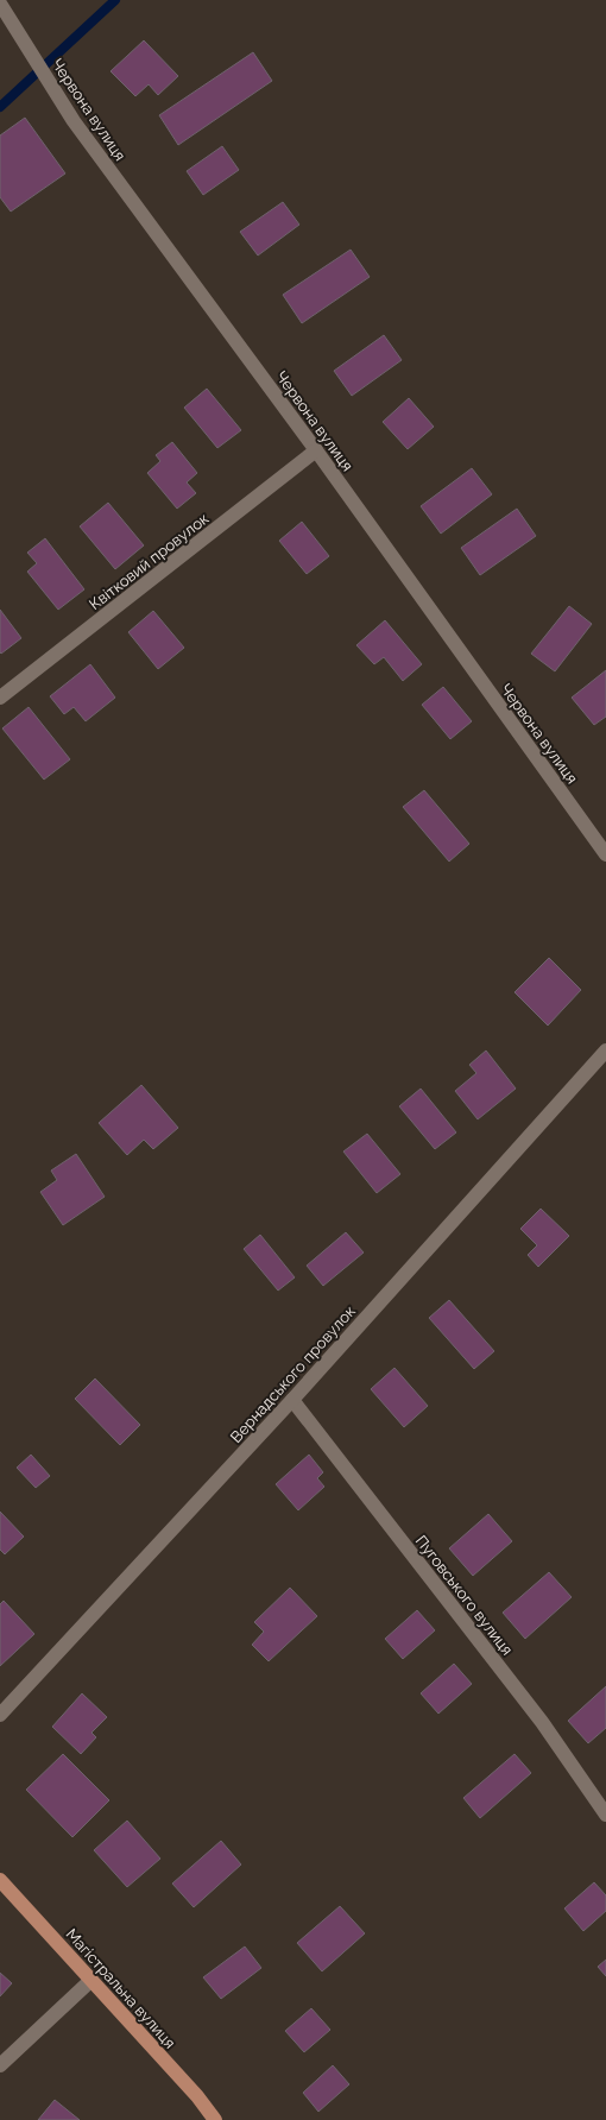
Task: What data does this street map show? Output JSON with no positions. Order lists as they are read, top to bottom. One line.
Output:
{"streets":{"main road":["Магістральна вулиця"],"street":["Червона вулиця","Квітковий провулок","Вернадського провулок","Пуговського вулиця"]},"crossings":[["Червона вулиця","Квітковий провулок"],["Вернадського провулок","Пуговського вулиця"]]}
